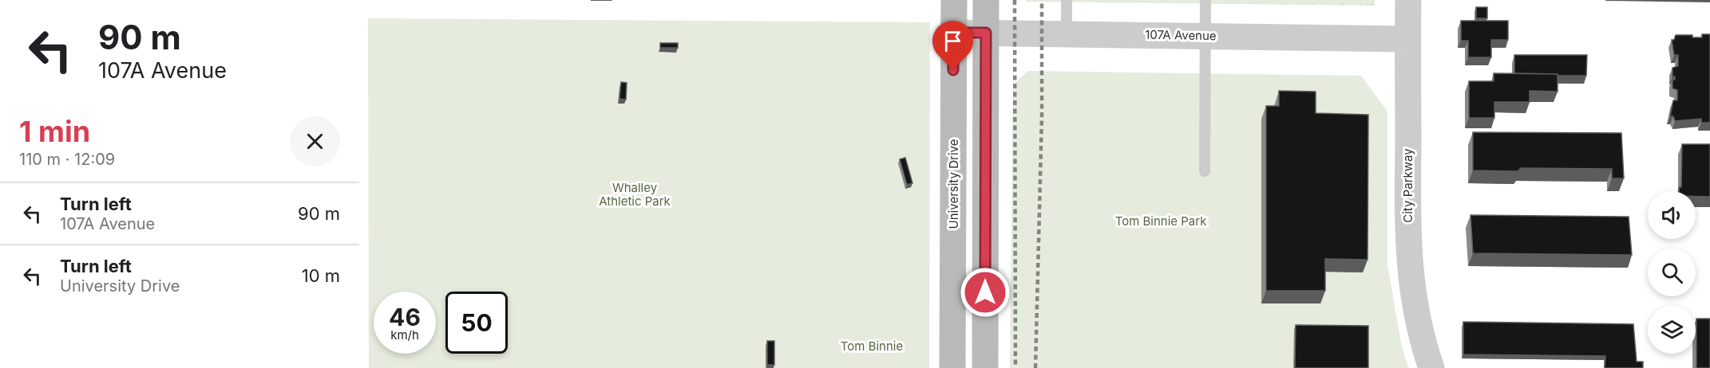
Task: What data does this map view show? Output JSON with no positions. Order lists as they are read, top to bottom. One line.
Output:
{"streets":{"main road":["University Drive"],"street":["107A Avenue","City Parkway"]},"crossings":[["107A Avenue","University Drive"],["107A Avenue","City Parkway"]],"parks":["Whalley Athletic Park","Tom Binnie Park","Tom Binnie"],"page":{"turn":["90 m","107A Avenue"],"heading":["1 min","110 m · 12:09"],"list":[{"name":"Turn left","note":"107A Avenue","value":"90 m"},{"name":"Turn left","note":"University Drive","value":"10 m"}],"speed":"46 km/h","limit":"50"}}
